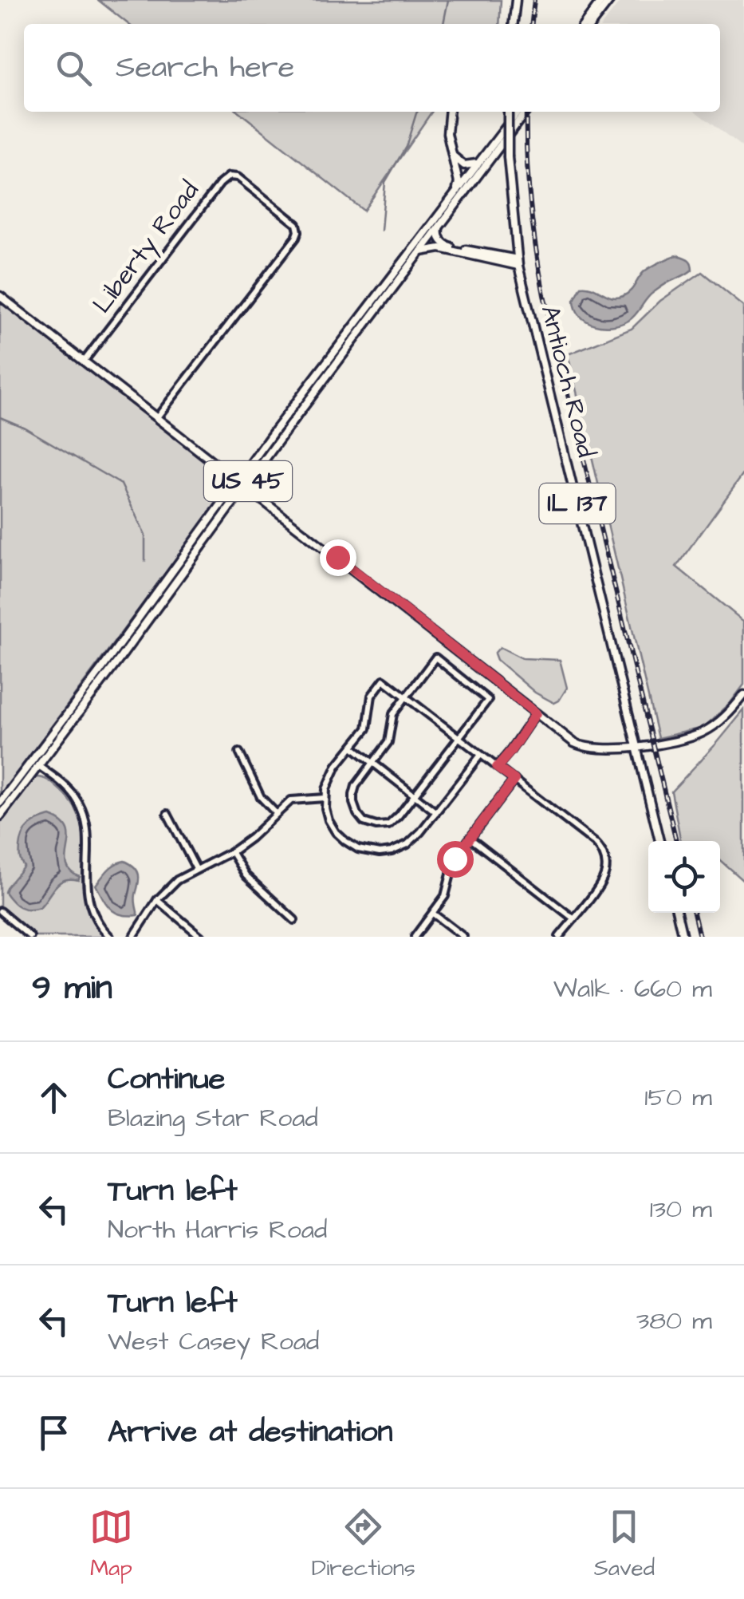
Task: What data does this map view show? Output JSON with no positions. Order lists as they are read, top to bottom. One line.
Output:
{"streets":{"main road":["Antioch Road","US 45","IL 137"],"street":["Liberty Road"]},"page":{"search":"Search here","heading":["9 min","Walk · 660 m"],"list":[["Continue","Blazing Star Road","150 m"],["Turn left","North Harris Road","130 m"],["Turn left","West Casey Road","380 m"],"Arrive at destination"],"nav":["Map","Directions","Saved"]}}
